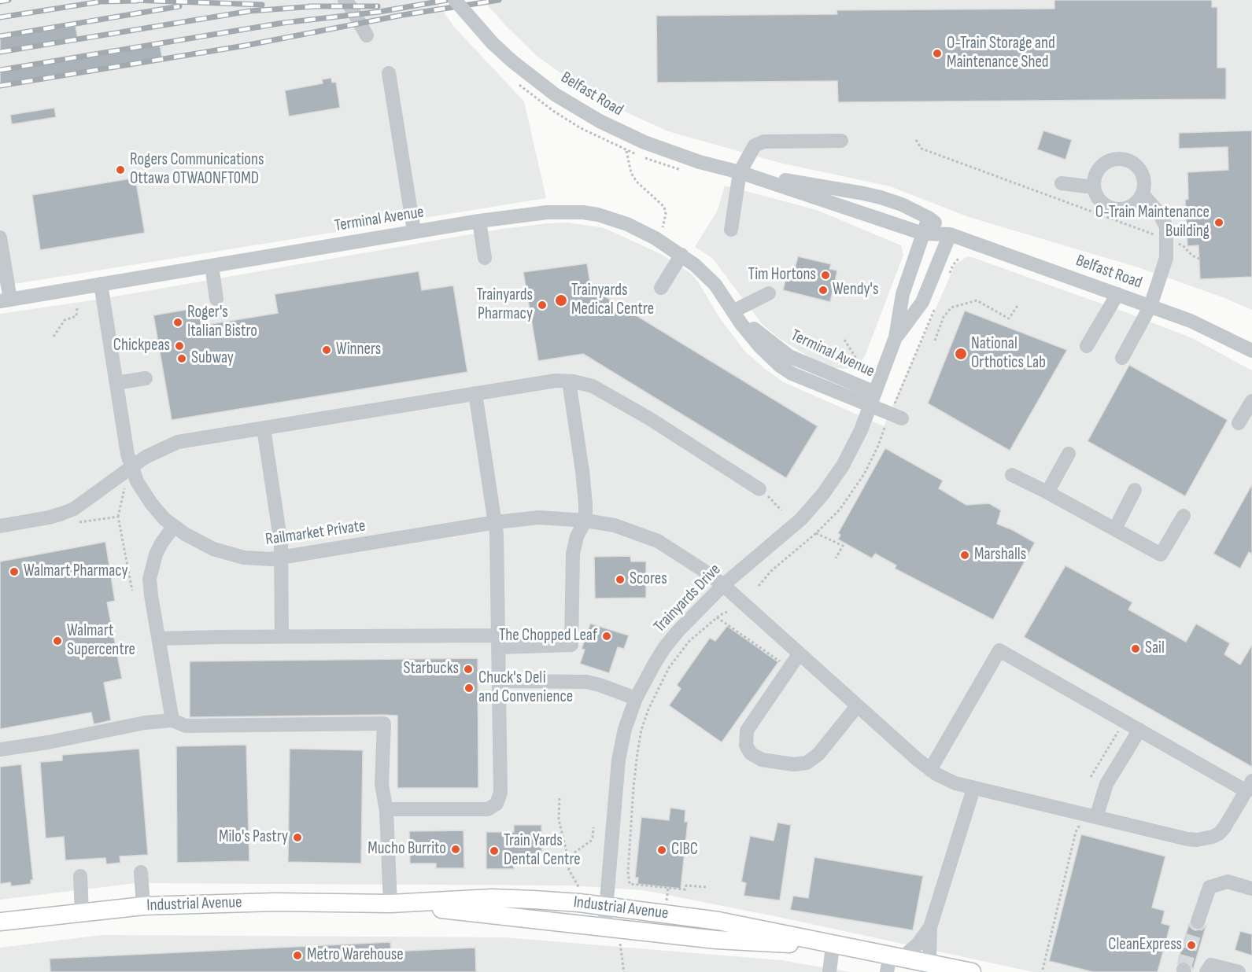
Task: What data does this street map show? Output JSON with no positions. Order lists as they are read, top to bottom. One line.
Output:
{"streets":{"main road":["Industrial Avenue"],"street":["Belfast Road","Terminal Avenue","Railmarket Private","Trainyards Drive"]},"crossings":[["Belfast Road","Trainyards Drive"],["Terminal Avenue","Railmarket Private"],["Terminal Avenue","Trainyards Drive"],["Railmarket Private","Trainyards Drive"],["Trainyards Drive","Industrial Avenue"]],"places":["O-Train Storage and Maintenance Shed","Rogers Communications Ottawa OTWAONFT0MD","O-Train Maintenance Building","Tim Hortons","Wendy's","Trainyards Medical Centre","Trainyards Pharmacy","Roger's Italian Bistro","Chickpeas","Winners","National Orthotics Lab","Subway","Marshalls","Walmart Pharmacy","Scores","The Chopped Leaf","Walmart Supercentre","Sail","Starbucks","Chuck's Deli and Convenience","Milo's Pastry","Mucho Burrito","CIBC","Train Yards Dental Centre","CleanExpress","Metro Warehouse"]}
